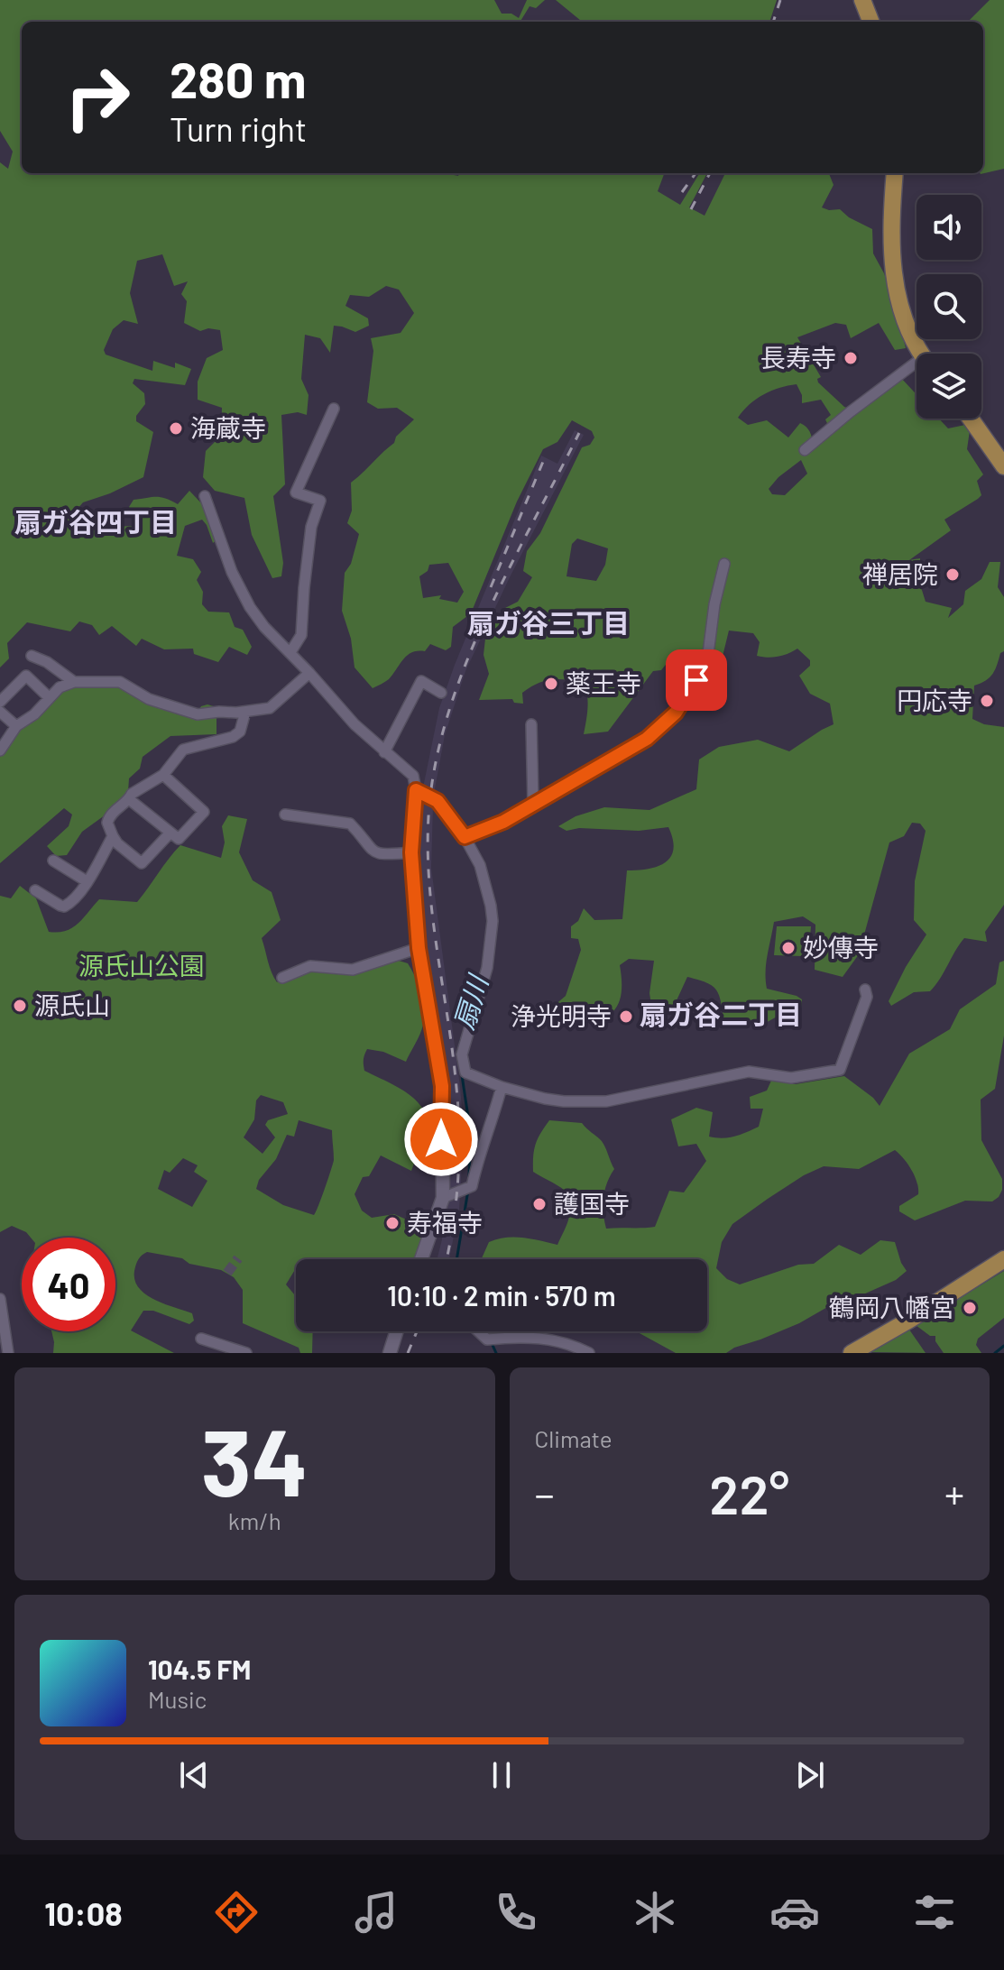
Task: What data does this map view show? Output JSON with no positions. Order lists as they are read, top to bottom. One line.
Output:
{"districts":["扇ガ谷四丁目","扇ガ谷三丁目","扇ガ谷二丁目"],"water":["扇川"],"parks":["源氏山公園"],"places":["長寿寺","海蔵寺","禅居院","薬王寺","円応寺","妙傳寺","源氏山","浄光明寺","護国寺","寿福寺","鶴岡八幡宮"],"page":{"turn":["280 m","Turn right"],"limit":"40","trip":"10:10 · 2 min · 570 m","tile":[["34","km/h"],"Climate"],"heat":["−","22°","+"],"song":["104.5 FM","Music"],"tabs":"10:08"}}
